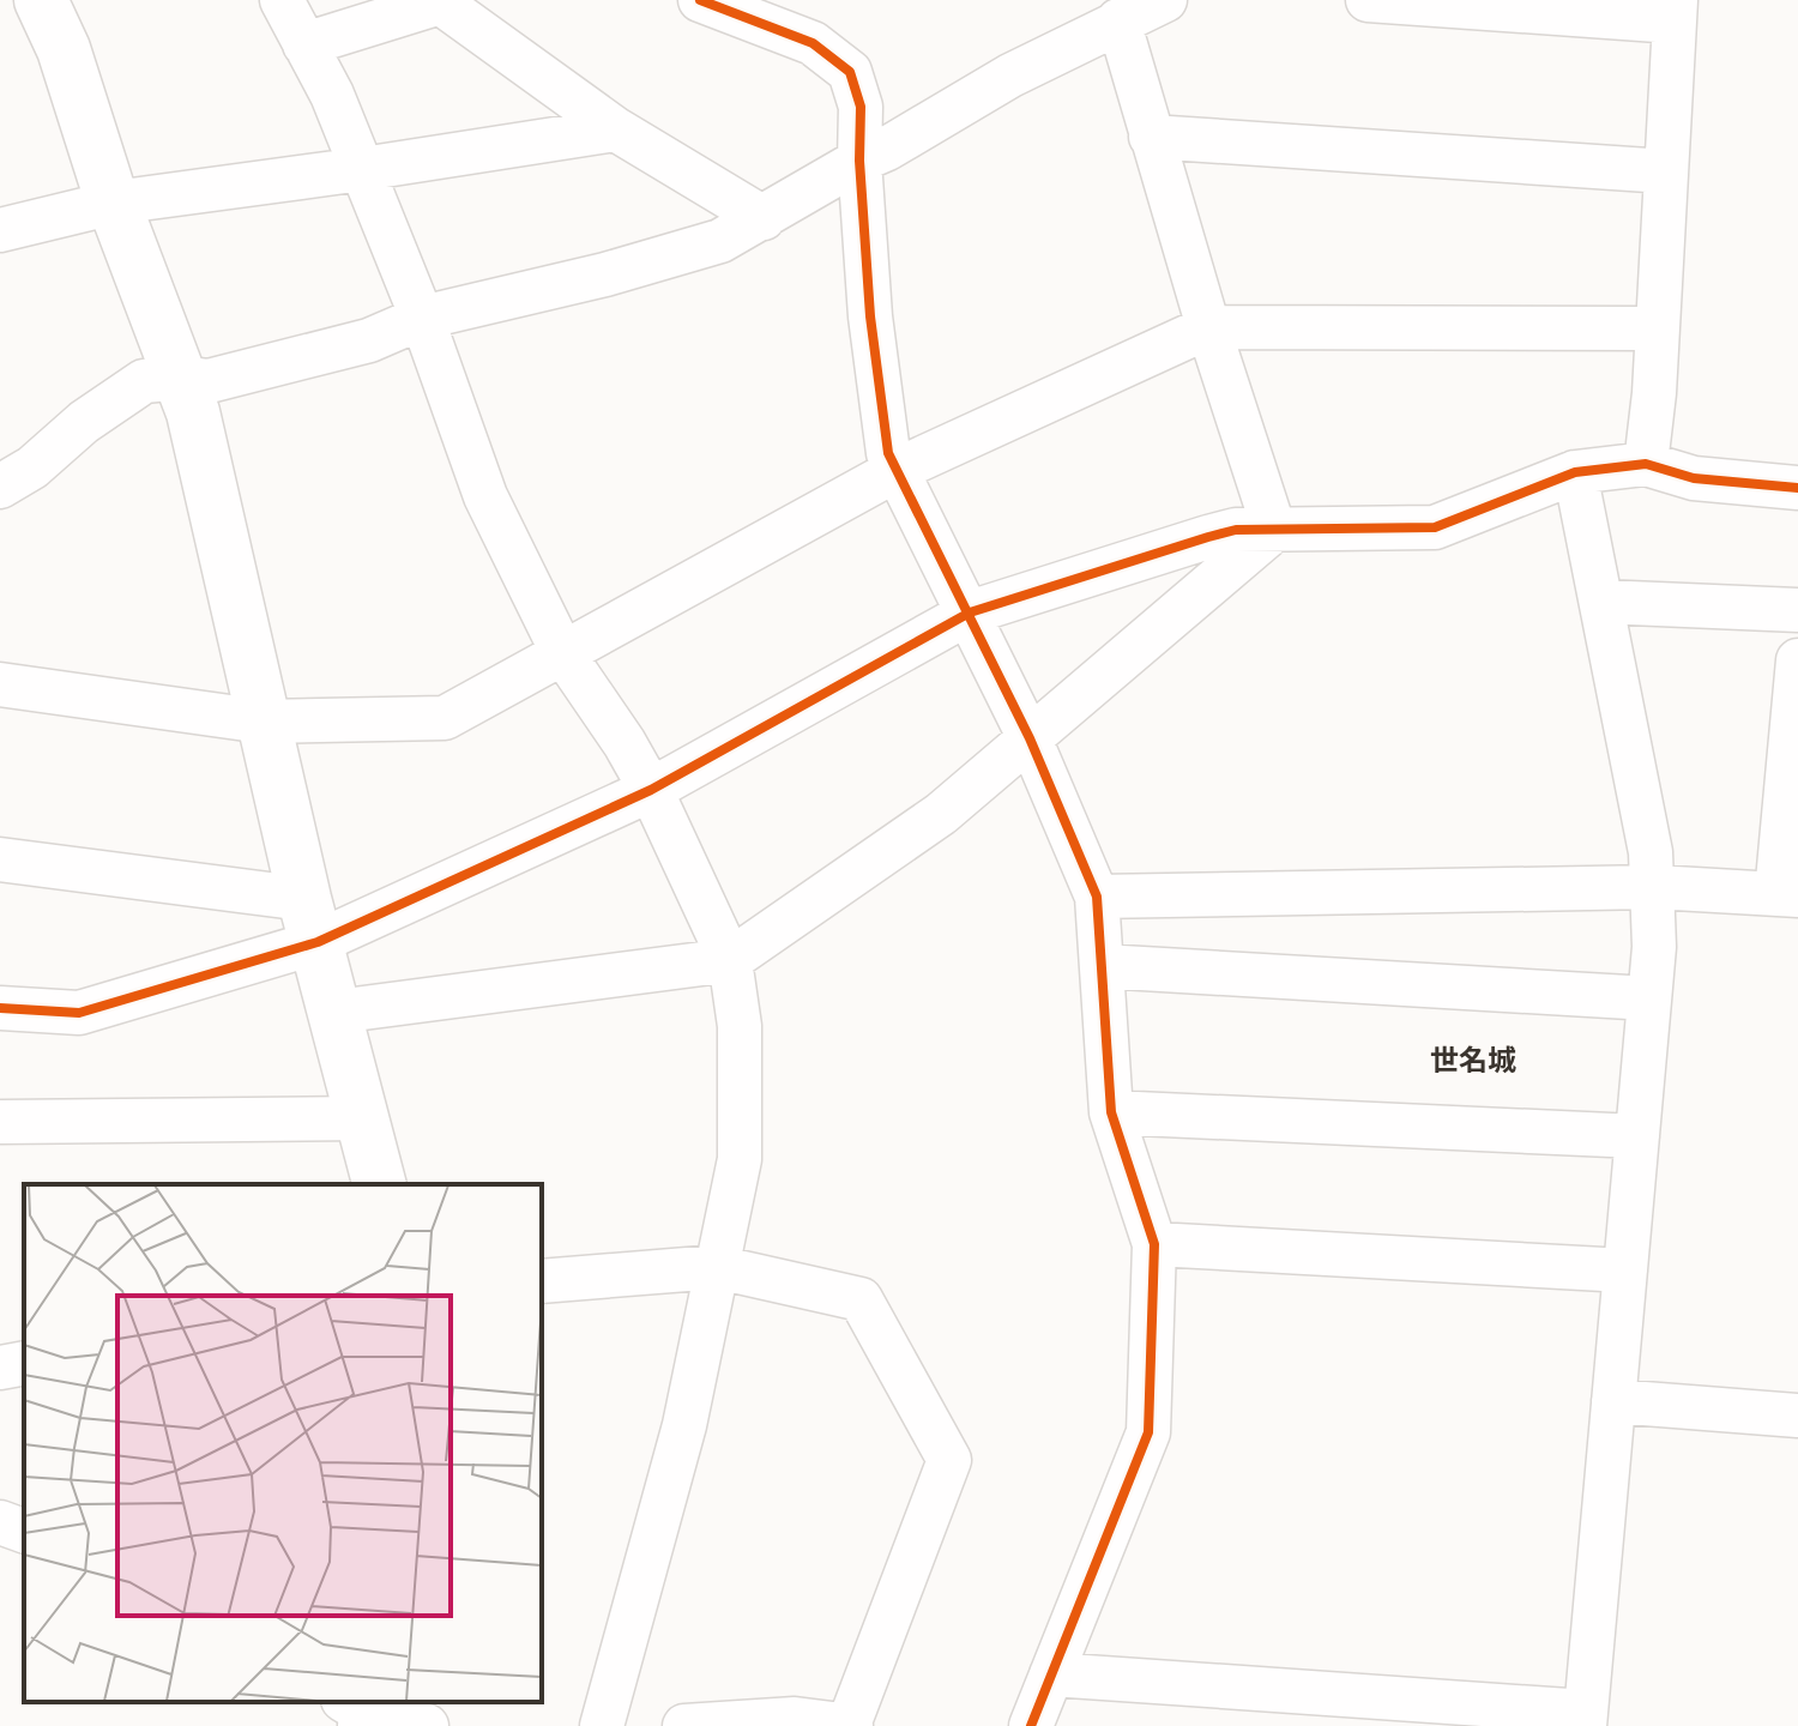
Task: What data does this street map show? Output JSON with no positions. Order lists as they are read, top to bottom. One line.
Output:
{"districts":["世名城"]}
